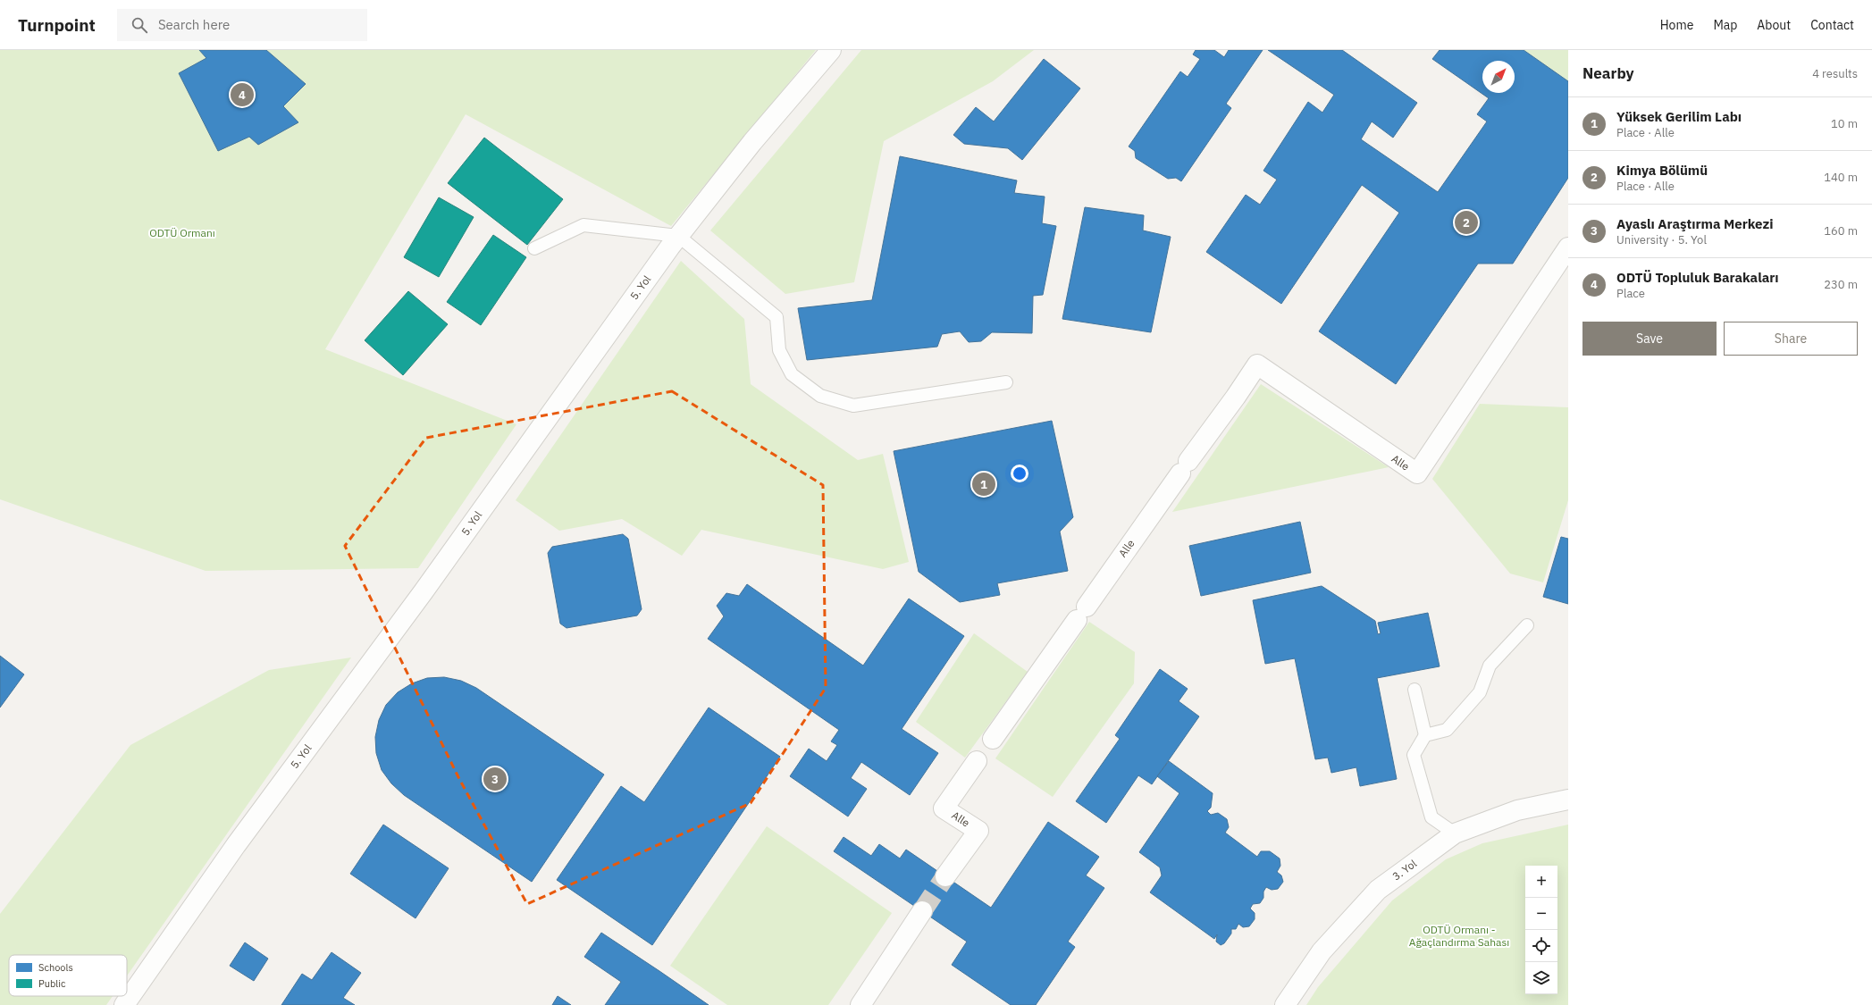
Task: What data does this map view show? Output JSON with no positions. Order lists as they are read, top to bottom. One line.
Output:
{"streets":{"street":["5. Yol","Alle","3. Yol"]},"parks":["ODTÜ Ormanı","ODTÜ Ormanı - Ağaçlandırma Sahası"],"legend":["Schools","Public"],"north":"top right","page":{"header":"Turnpoint","search":"Search here","nav":["Home","Map","About","Contact"],"heading":["Nearby","4 results"],"pins":["4","2","1","3"],"list":[{"mark":"1","name":"Yüksek Gerilim Labı","note":"Place · Alle","value":"10 m"},{"mark":"2","name":"Kimya Bölümü","note":"Place · Alle","value":"140 m"},{"mark":"3","name":"Ayaslı Araştırma Merkezi","note":"University · 5. Yol","value":"160 m"},{"mark":"4","name":"ODTÜ Topluluk Barakaları","note":"Place","value":"230 m"}],"buttons":["Save","Share"],"map_buttons":["+","−"]}}
